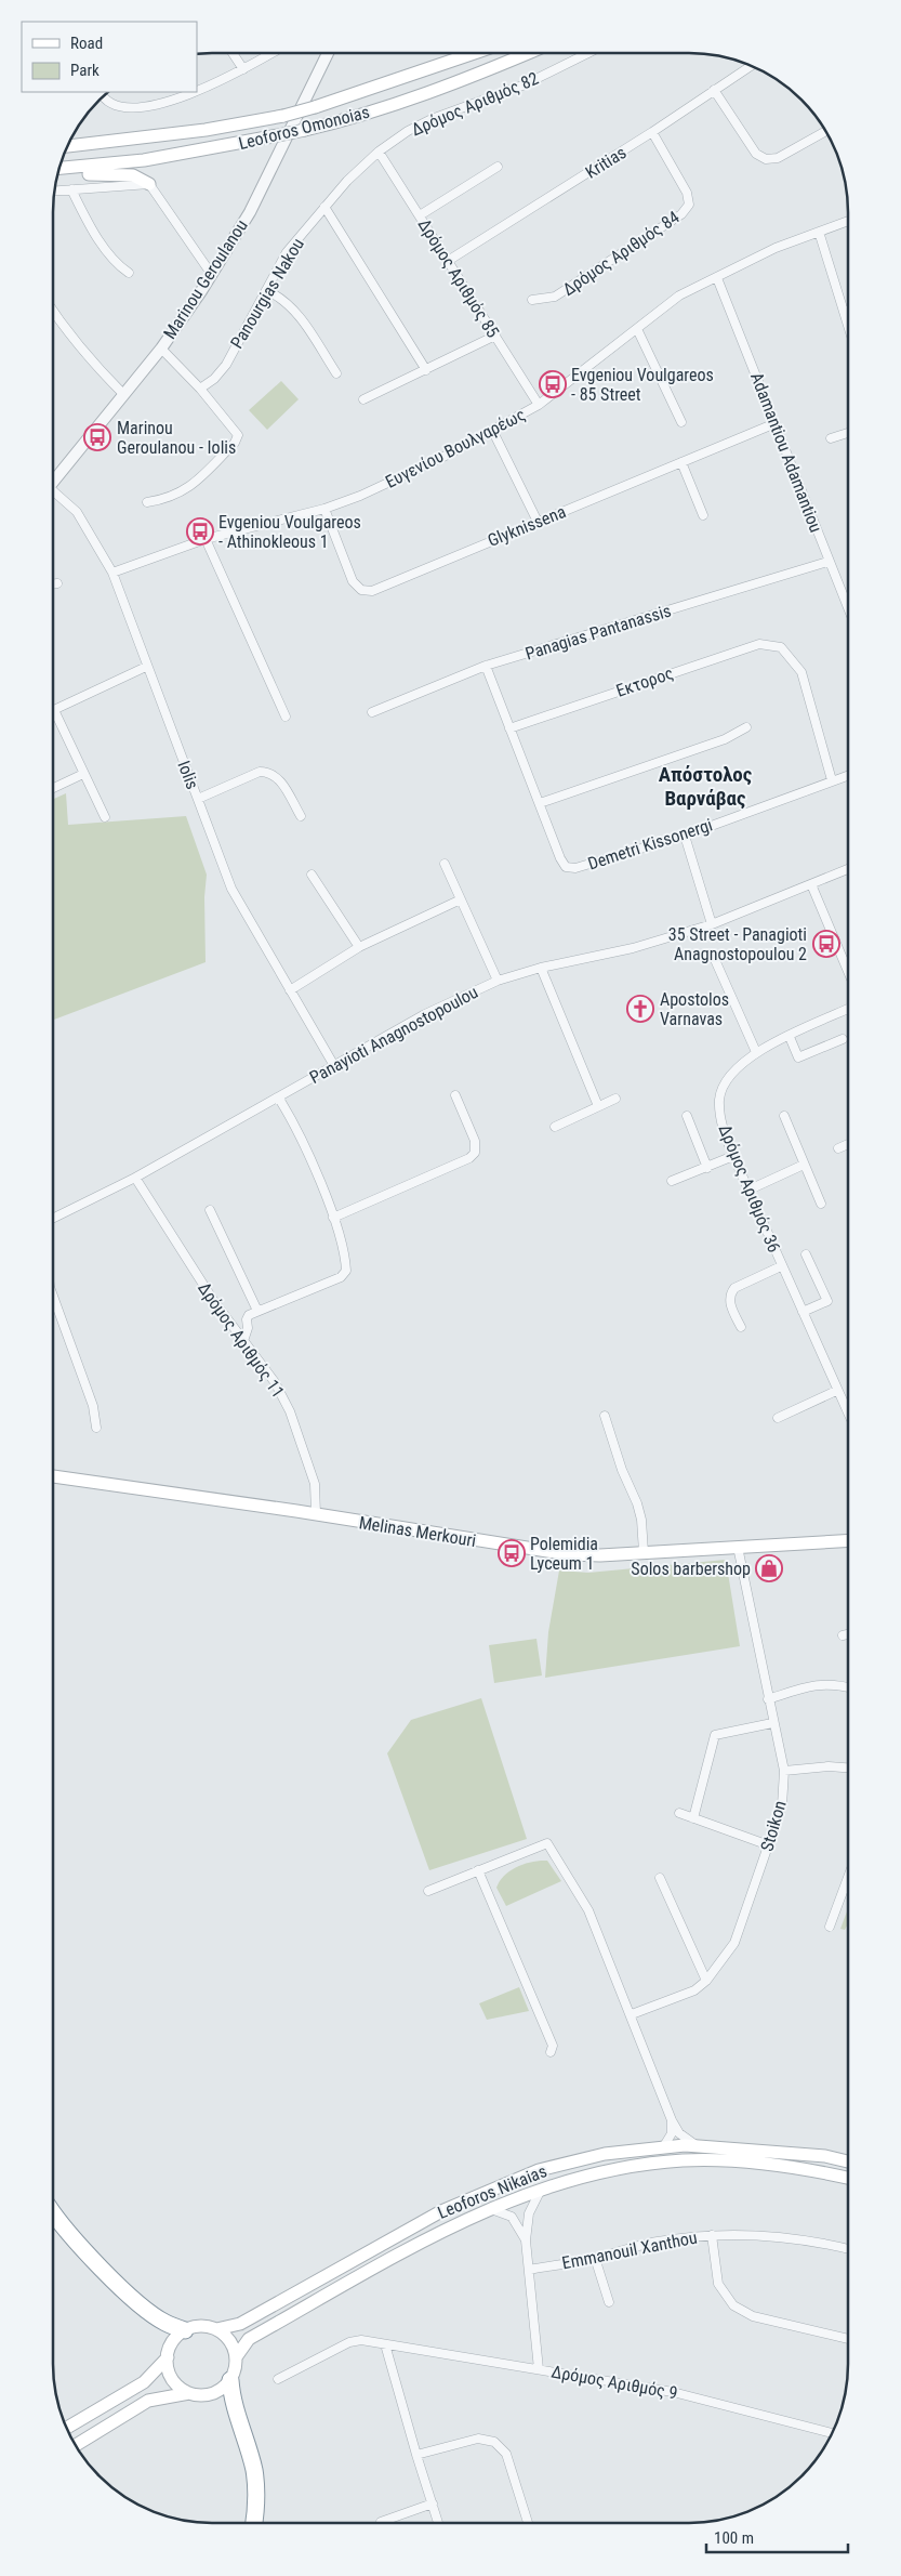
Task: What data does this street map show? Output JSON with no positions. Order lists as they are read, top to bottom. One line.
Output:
{"streets":{"main road":["Leoforos Omonoias","Melinas Merkouri","Leoforos Nikaias"],"street":["Δρόμος Αριθμός 82","Kritias","Δρόμος Αριθμός 84","Δρόμος Αριθμός 85","Marinou Geroulanou","Panourgias Nakou","Ευγενίου Βουλγαρέως","Adamantiou Adamantiou","Glyknissena","Panagias Pantanassis","Εκτορος","Iolis","Demetri Kissonergi","Panayioti Anagnostopoulou","Δρόμος Αριθμός 36","Δρόμος Αριθμός 11","Stoikon","Emmanouil Xanthou","Δρόμος Αριθμός 9"]},"crossings":[["Δρόμος Αριθμός 82","Δρόμος Αριθμός 85"],["Δρόμος Αριθμός 82","Panourgias Nakou"],["Kritias","Δρόμος Αριθμός 84"],["Kritias","Δρόμος Αριθμός 85"],["Δρόμος Αριθμός 85","Panourgias Nakou"],["Δρόμος Αριθμός 85","Ευγενίου Βουλγαρέως"],["Ευγενίου Βουλγαρέως","Adamantiou Adamantiou"],["Ευγενίου Βουλγαρέως","Glyknissena"],["Ευγενίου Βουλγαρέως","Iolis"],["Adamantiou Adamantiou","Glyknissena"],["Adamantiou Adamantiou","Panagias Pantanassis"],["Εκτορος","Demetri Kissonergi"],["Iolis","Panayioti Anagnostopoulou"],["Panayioti Anagnostopoulou","Δρόμος Αριθμός 11"],["Δρόμος Αριθμός 11","Melinas Merkouri"],["Melinas Merkouri","Stoikon"]],"districts":["Απόστολος Βαρνάβας"],"places":{"bus stop":["Evgeniou Voulgareos - 85 Street","Marinou Geroulanou - Iolis","Evgeniou Voulgareos - Athinokleous 1","35 Street - Panagioti Anagnostopoulou 2","Polemidia Lyceum 1"],"church":["Apostolos Varnavas"],"shop":["Solos barbershop"]},"legend":["Road","Park"],"scale_bar":"100 m"}
